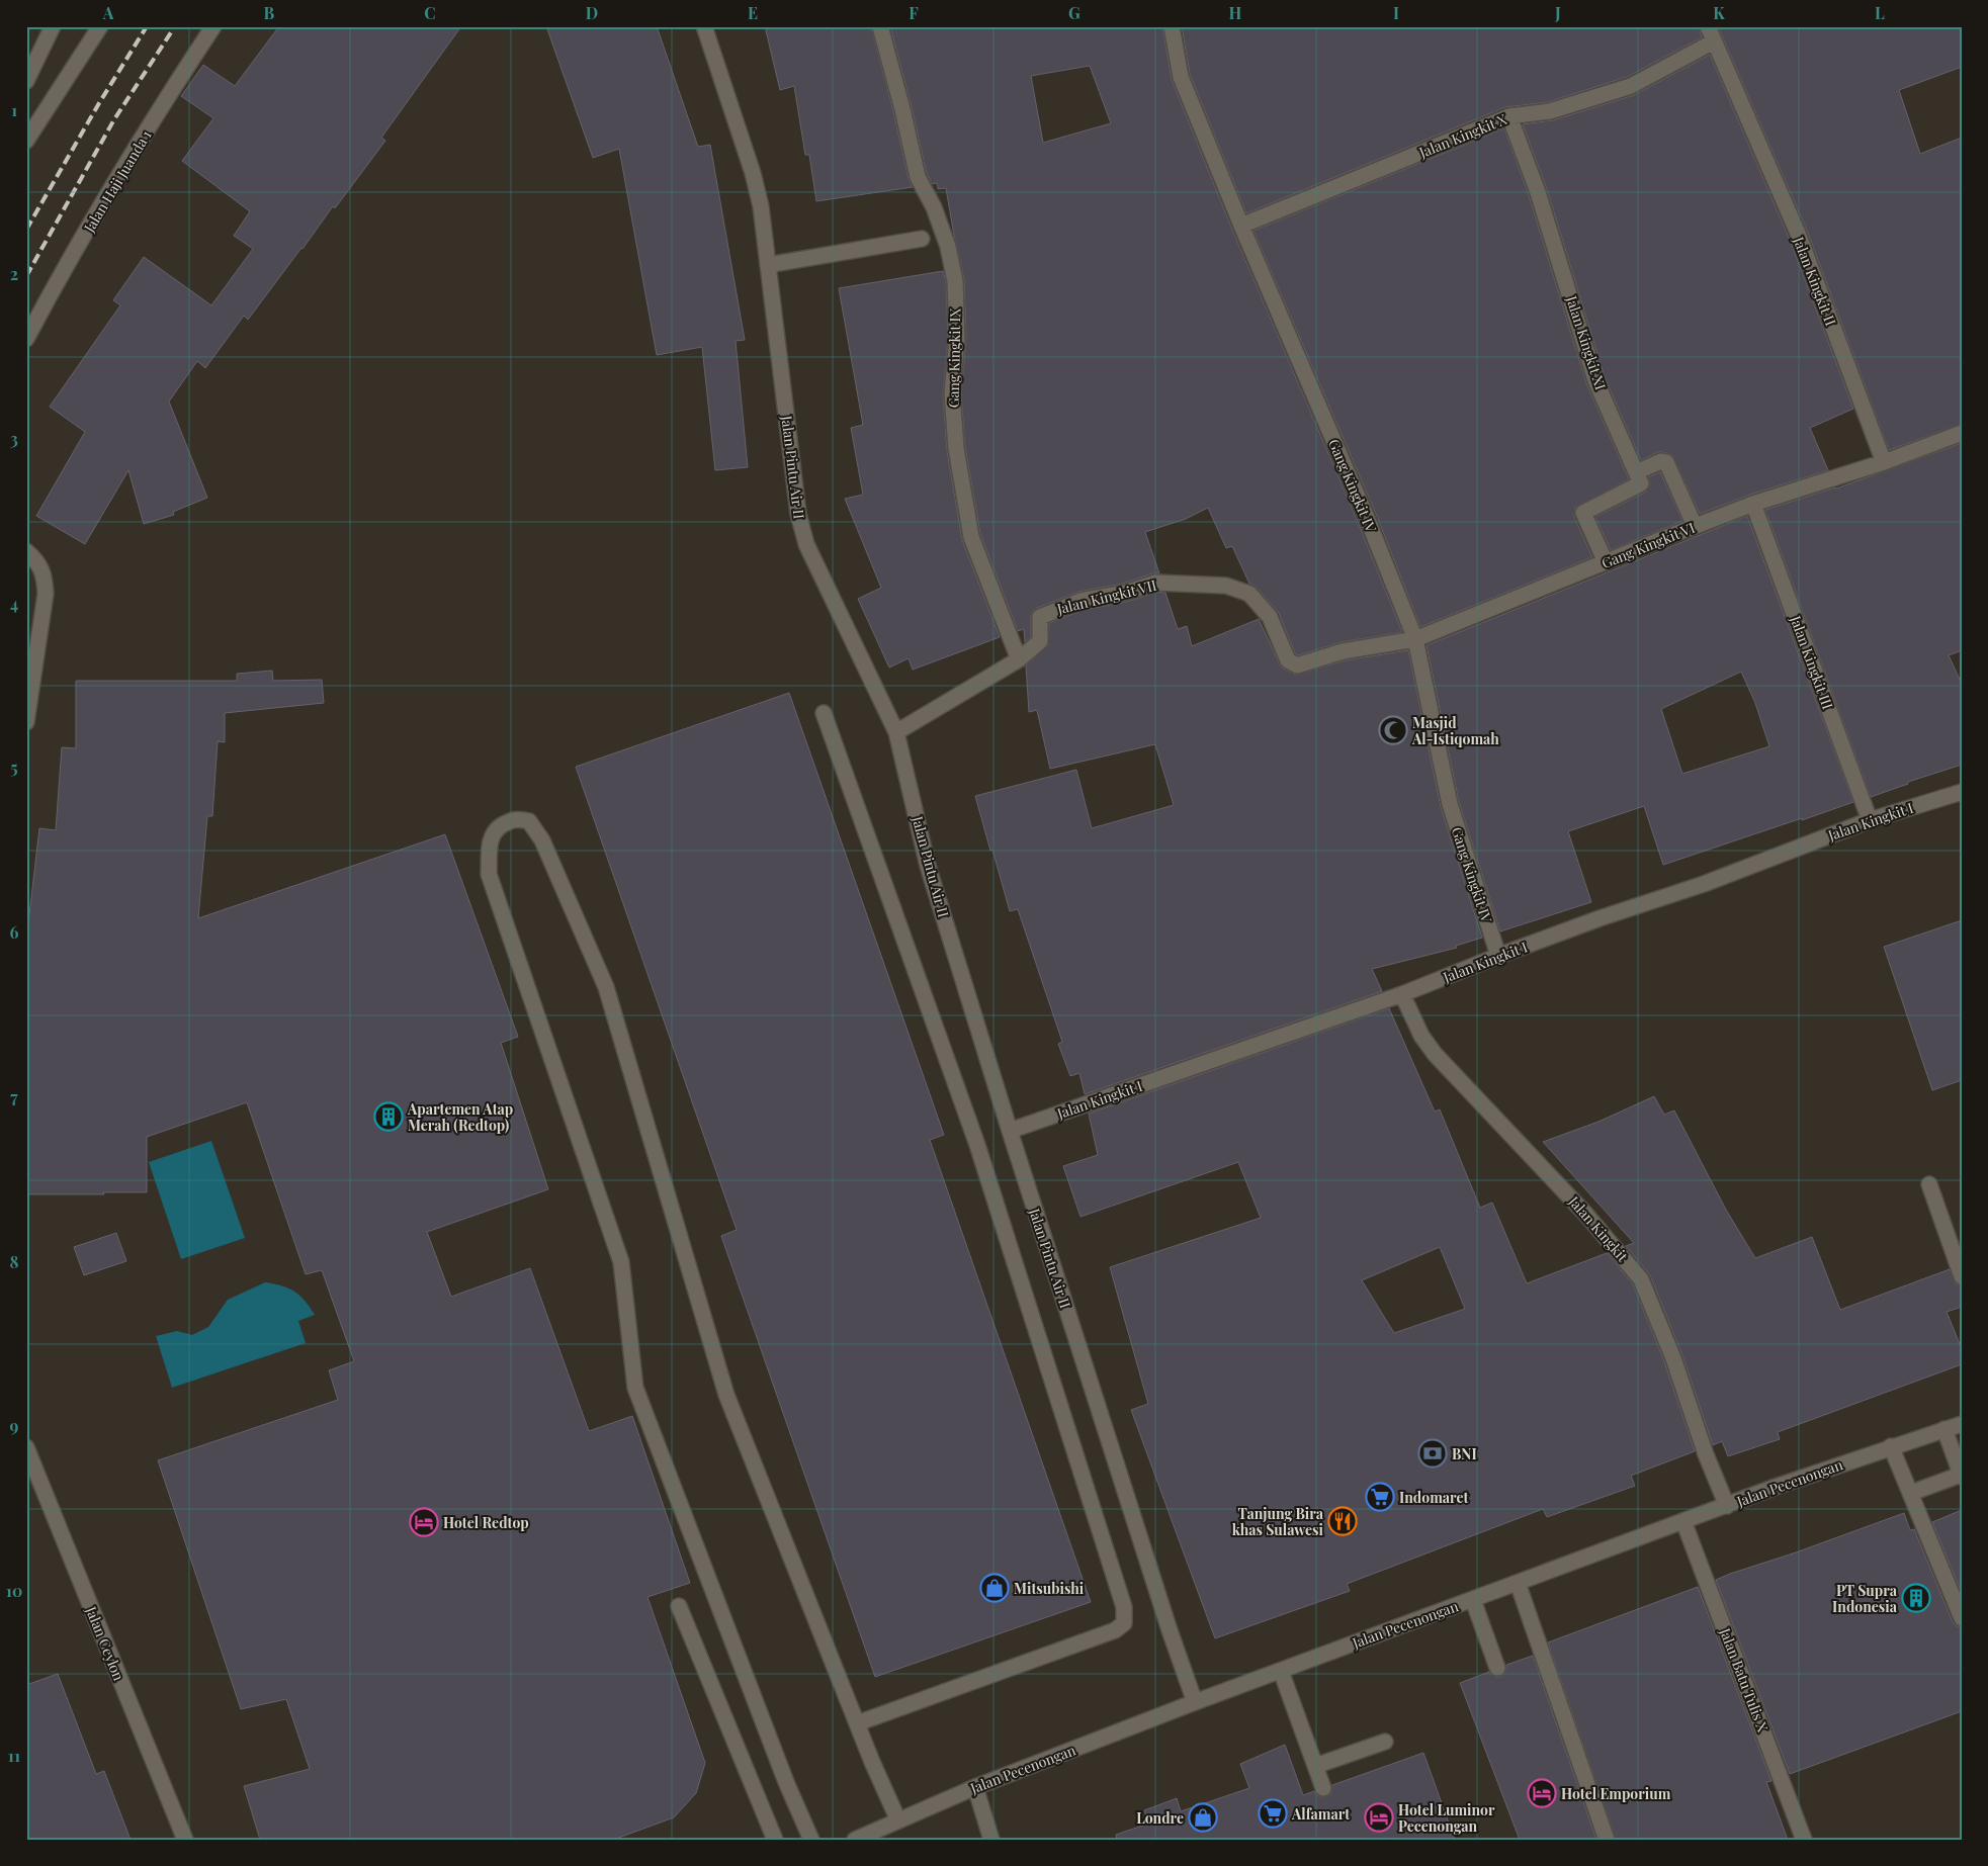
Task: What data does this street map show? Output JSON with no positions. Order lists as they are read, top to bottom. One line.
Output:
{"streets":{"street":["Jalan Kingkit X","Jalan Haji Juanda 1","Jalan Kingkit II","Jalan Kingkit XI","Gang Kingkit IX","Jalan Pintu Air II","Gang Kingkit IV","Gang Kingkit VI","Jalan Kingkit VII","Jalan Kingkit III","Jalan Kingkit I","Jalan Kingkit","Jalan Pecenongan","Jalan Ceylon","Jalan Batu Tulis X"]},"crossings":[["Jalan Kingkit X","Jalan Kingkit II"],["Jalan Kingkit X","Jalan Kingkit XI"],["Jalan Kingkit X","Gang Kingkit IV"],["Jalan Kingkit II","Gang Kingkit VI"],["Gang Kingkit IX","Jalan Kingkit VII"],["Jalan Pintu Air II","Jalan Kingkit VII"],["Jalan Pintu Air II","Jalan Kingkit I"],["Jalan Pintu Air II","Jalan Pecenongan"],["Gang Kingkit IV","Gang Kingkit VI"],["Gang Kingkit IV","Jalan Kingkit VII"],["Gang Kingkit IV","Jalan Kingkit I"],["Gang Kingkit VI","Jalan Kingkit VII"],["Gang Kingkit VI","Jalan Kingkit III"],["Jalan Kingkit III","Jalan Kingkit I"],["Jalan Kingkit I","Jalan Kingkit"],["Jalan Kingkit","Jalan Pecenongan"],["Jalan Pecenongan","Jalan Batu Tulis X"]],"places":{"mosque":["Masjid Al-Istiqomah"],"building":["Apartemen Atap Merah (Redtop)","PT Supra Indonesia"],"bank":["BNI"],"supermarket":["Indomaret","Alfamart"],"restaurant":["Tanjung Bira khas Sulawesi"],"hotel":["Hotel Redtop","Hotel Emporium","Hotel Luminor Pecenongan"],"shop":["Mitsubishi","Londre"]},"grid":{"columns":["A","B","C","D","E","F","G","H","I","J","K","L"],"rows":["1","2","3","4","5","6","7","8","9","10","11"]}}
